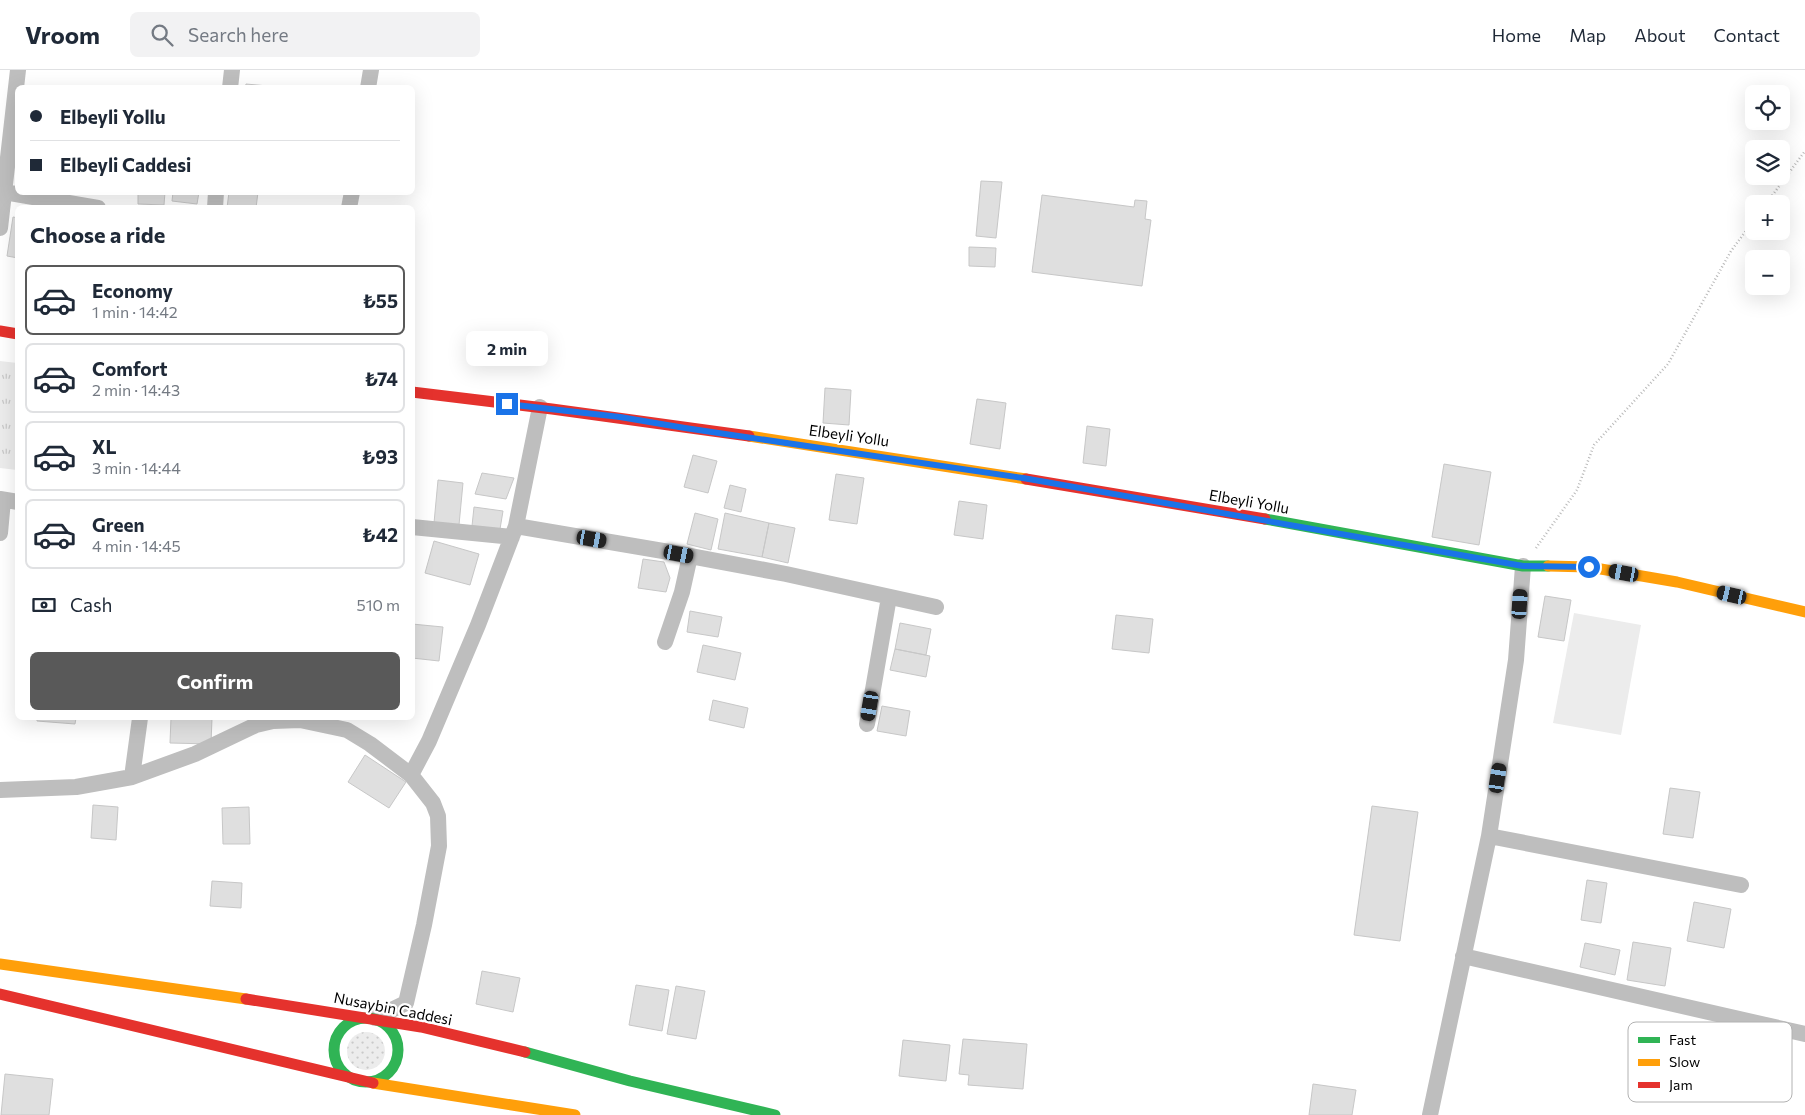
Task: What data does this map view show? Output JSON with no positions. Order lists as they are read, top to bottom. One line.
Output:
{"streets":{"main road":["Elbeyli Yollu","Nusaybin Caddesi"]},"legend":["Fast","Slow","Jam"],"page":{"header":"Vroom","search":"Search here","nav":["Home","Map","About","Contact"],"map_buttons":["+","−"],"banner":["Elbeyli Yollu","Elbeyli Caddesi"],"heading":"Choose a ride","list":[{"name":"Economy","note":"1 min · 14:42","value":"₺55"},{"name":"Comfort","note":"2 min · 14:43","value":"₺74"},{"name":"XL","note":"3 min · 14:44","value":"₺93"},{"name":"Green","note":"4 min · 14:45","value":"₺42"}],"bubble":"2 min","pay":["Cash","510 m"],"buttons":"Confirm"}}
